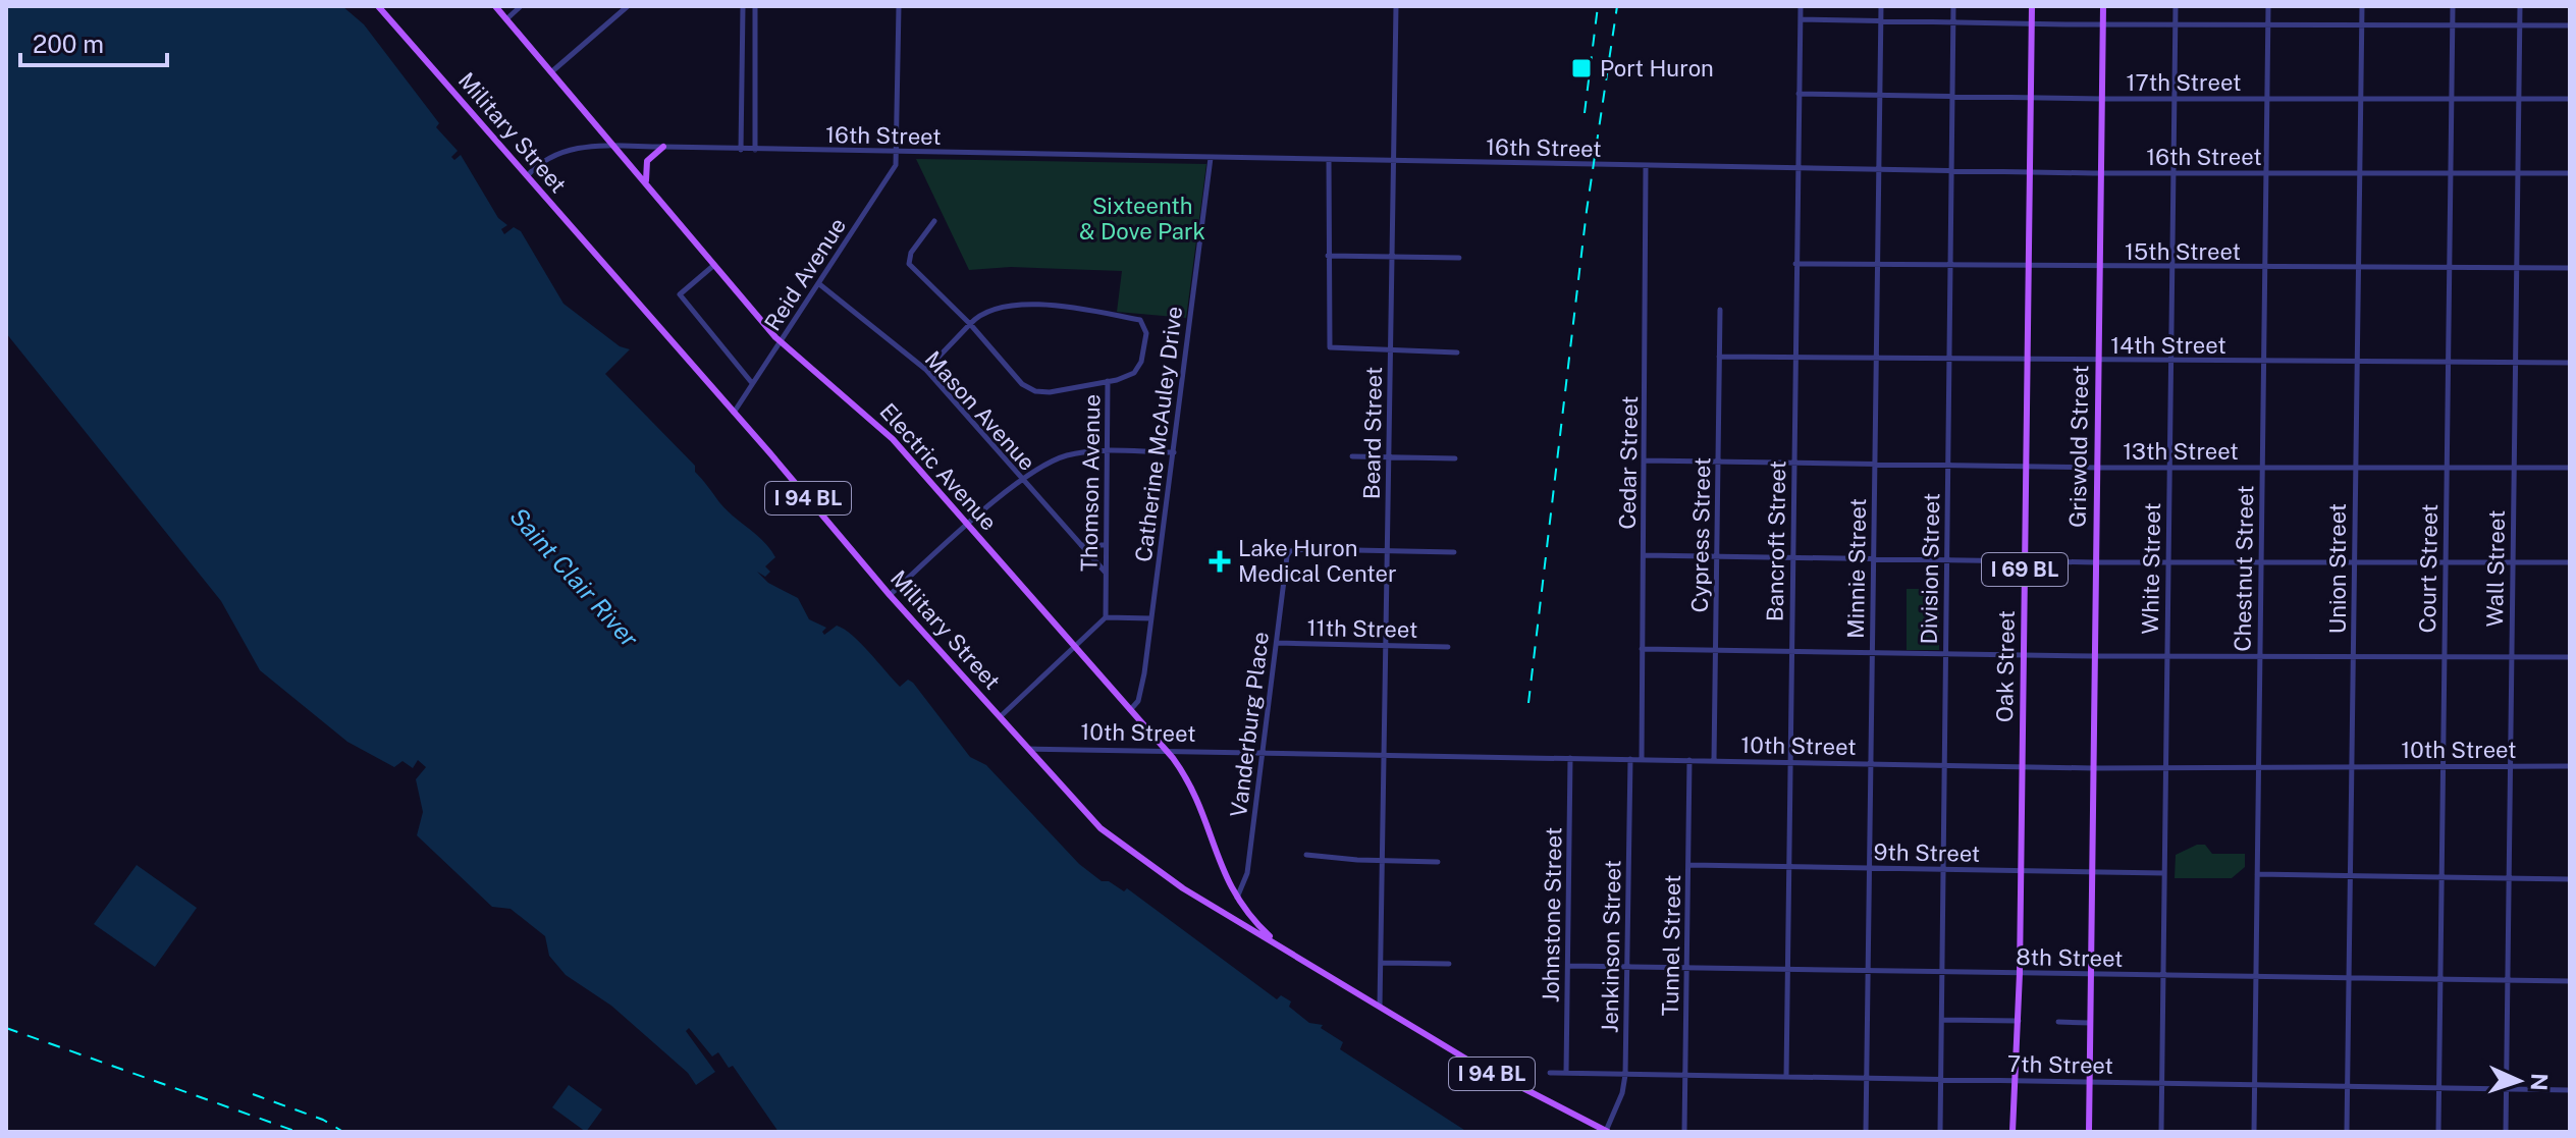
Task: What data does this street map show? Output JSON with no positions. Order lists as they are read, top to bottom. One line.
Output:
{"streets":{"main road":["Military Street","Griswold Street","Electric Avenue","I 94 BL","I 69 BL","Oak Street"],"street":["17th Street","16th Street","15th Street","Reid Avenue","14th Street","Mason Avenue","Beard Street","Catherine McAuley Drive","13th Street","Cedar Street","Thomson Avenue","Cypress Street","Bancroft Street","Minnie Street","Division Street","White Street","Chestnut Street","Union Street","Court Street","Wall Street","11th Street","Vanderburg Place","10th Street","9th Street","Johnstone Street","Tunnel Street","Jenkinson Street","8th Street","7th Street"]},"crossings":[["17th Street","Griswold Street"],["17th Street","Bancroft Street"],["17th Street","Minnie Street"],["17th Street","Division Street"],["17th Street","White Street"],["17th Street","Chestnut Street"],["17th Street","Union Street"],["17th Street","Court Street"],["17th Street","Wall Street"],["17th Street","Oak Street"],["Military Street","16th Street"],["Military Street","Reid Avenue"],["Military Street","Beard Street"],["Military Street","Electric Avenue"],["Military Street","10th Street"],["Military Street","Jenkinson Street"],["16th Street","Reid Avenue"],["16th Street","Beard Street"],["16th Street","Catherine McAuley Drive"],["16th Street","Griswold Street"],["16th Street","Cedar Street"],["16th Street","Electric Avenue"],["16th Street","Bancroft Street"],["16th Street","Minnie Street"],["16th Street","Division Street"],["16th Street","White Street"],["16th Street","Chestnut Street"],["16th Street","Union Street"],["16th Street","Court Street"],["16th Street","Wall Street"],["16th Street","Oak Street"],["15th Street","Griswold Street"],["15th Street","Bancroft Street"],["15th Street","Minnie Street"],["15th Street","Division Street"],["15th Street","White Street"],["15th Street","Chestnut Street"],["15th Street","Union Street"],["15th Street","Court Street"],["15th Street","Wall Street"],["15th Street","Oak Street"],["Reid Avenue","Mason Avenue"],["Reid Avenue","Electric Avenue"],["14th Street","Griswold Street"],["14th Street","Cypress Street"],["14th Street","Bancroft Street"],["14th Street","Minnie Street"],["14th Street","Division Street"],["14th Street","White Street"],["14th Street","Chestnut Street"],["14th Street","Union Street"],["14th Street","Court Street"],["14th Street","Wall Street"],["14th Street","Oak Street"],["Mason Avenue","Thomson Avenue"],["Beard Street","11th Street"],["Beard Street","Vanderburg Place"],["Beard Street","10th Street"],["Catherine McAuley Drive","Electric Avenue"],["Griswold Street","13th Street"],["Griswold Street","10th Street"],["Griswold Street","9th Street"],["Griswold Street","8th Street"],["Griswold Street","7th Street"],["13th Street","Cedar Street"],["13th Street","Cypress Street"],["13th Street","Bancroft Street"],["13th Street","Minnie Street"],["13th Street","Division Street"],["13th Street","White Street"],["13th Street","Chestnut Street"],["13th Street","Union Street"],["13th Street","Court Street"],["13th Street","Wall Street"],["13th Street","Oak Street"],["Cedar Street","10th Street"],["Electric Avenue","Vanderburg Place"],["Electric Avenue","10th Street"],["Cypress Street","10th Street"],["Bancroft Street","10th Street"],["Bancroft Street","9th Street"],["Bancroft Street","8th Street"],["Bancroft Street","7th Street"],["Minnie Street","10th Street"],["Minnie Street","9th Street"],["Minnie Street","8th Street"],["Minnie Street","7th Street"],["Division Street","10th Street"],["Division Street","9th Street"],["Division Street","8th Street"],["Division Street","7th Street"],["White Street","10th Street"],["White Street","9th Street"],["White Street","8th Street"],["White Street","7th Street"],["Chestnut Street","10th Street"],["Chestnut Street","8th Street"],["Chestnut Street","7th Street"],["Union Street","10th Street"],["Union Street","8th Street"],["Union Street","7th Street"],["Court Street","10th Street"],["Court Street","8th Street"],["Court Street","7th Street"],["Wall Street","10th Street"],["Wall Street","8th Street"],["Wall Street","7th Street"],["11th Street","Vanderburg Place"],["Oak Street","10th Street"],["Oak Street","9th Street"],["Oak Street","8th Street"],["Oak Street","7th Street"],["Vanderburg Place","10th Street"],["10th Street","Johnstone Street"],["10th Street","Tunnel Street"],["10th Street","Jenkinson Street"],["9th Street","Tunnel Street"],["Johnstone Street","8th Street"],["Johnstone Street","7th Street"],["Tunnel Street","8th Street"],["Tunnel Street","7th Street"],["Jenkinson Street","8th Street"],["Jenkinson Street","7th Street"]],"water":["Saint Clair River"],"parks":["Sixteenth & Dove Park"],"places":{"transit":["Port Huron"],"health":["Lake Huron Medical Center"]},"scale_bar":"200 m","north":"right"}
